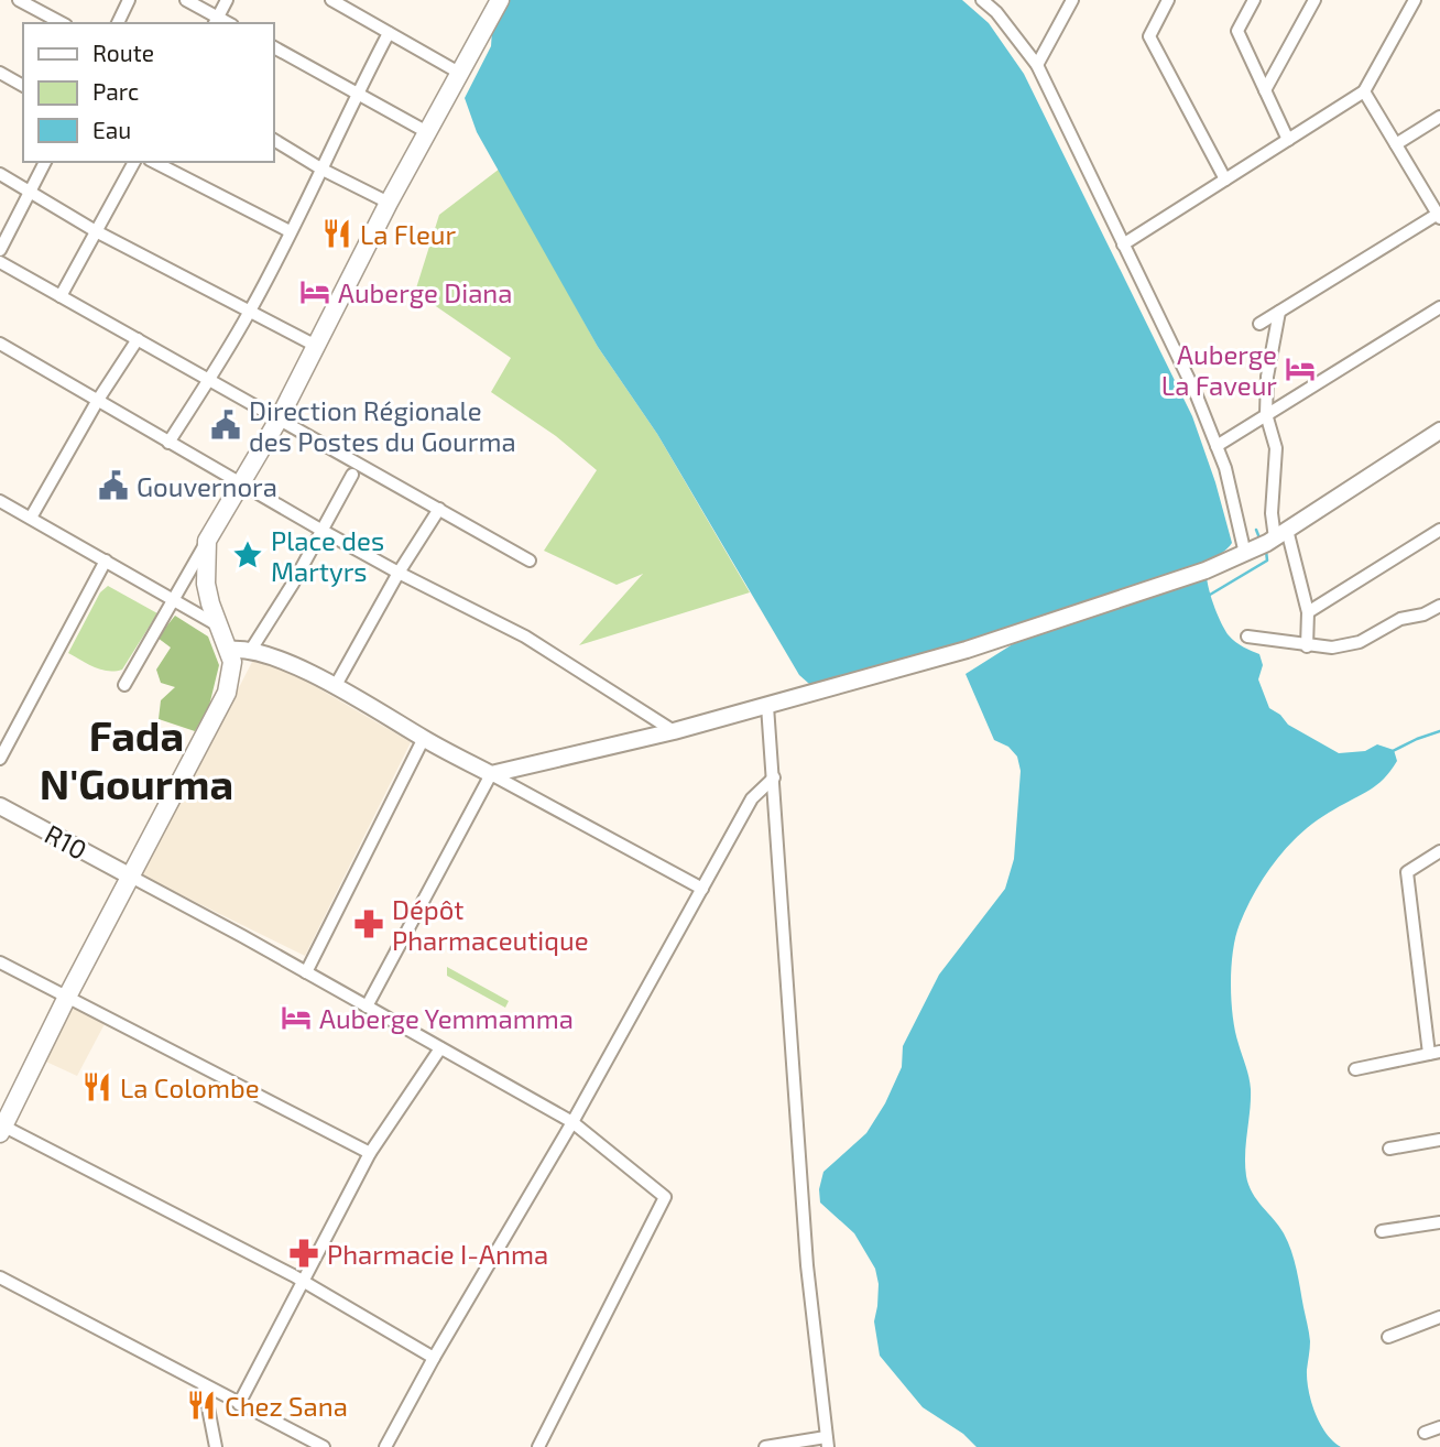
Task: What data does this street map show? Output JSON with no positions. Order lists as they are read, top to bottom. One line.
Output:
{"streets":{"main road":["R10"]},"districts":["Fada N'Gourma"],"places":{"restaurant":["La Fleur","La Colombe","Chez Sana"],"hotel":["Auberge Diana","Auberge La Faveur","Auberge Yemmamma"],"public building":["Direction Régionale des Postes du Gourma","Gouvernora"],"place":["Place des Martyrs"],"pharmacy":["Dépôt Pharmaceutique","Pharmacie I-Anma"]},"legend":["Route","Parc","Eau"]}
